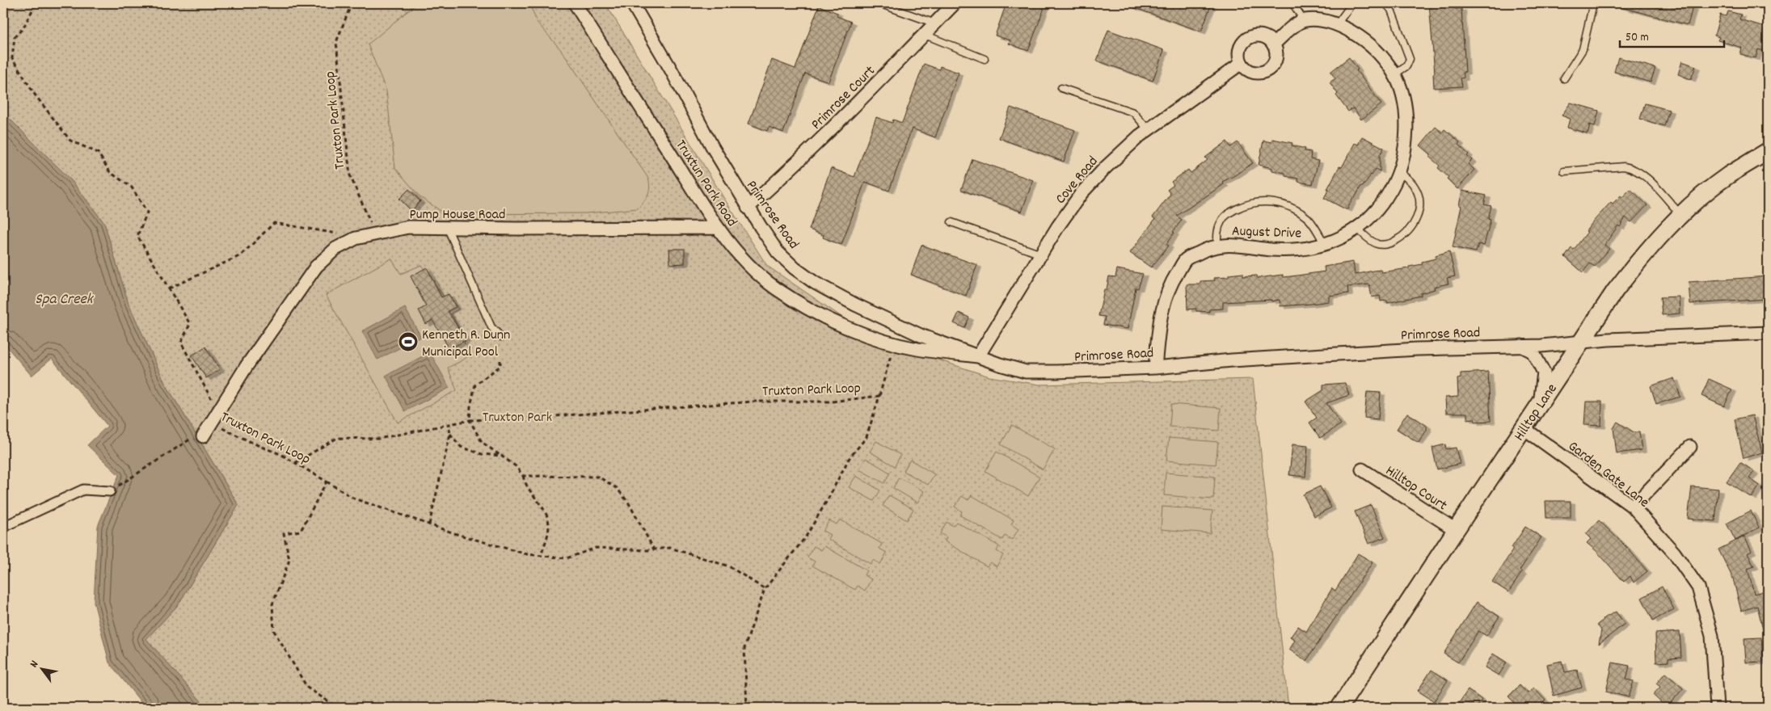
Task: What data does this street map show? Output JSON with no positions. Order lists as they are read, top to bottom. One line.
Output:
{"streets":{"street":["Primrose Court","Cove Road","Truxtun Park Road","Pump House Road","Primrose Road","August Drive","Hilltop Lane","Garden Gate Lane","Hilltop Court"],"path":["Truxton Park Loop"]},"crossings":[["Primrose Court","Primrose Road"],["Truxton Park Loop","Pump House Road"],["Cove Road","Truxtun Park Road"],["Cove Road","Primrose Road"],["Truxtun Park Road","Pump House Road"],["Truxtun Park Road","Primrose Road"],["Primrose Road","August Drive"],["Primrose Road","Hilltop Lane"],["Hilltop Lane","Garden Gate Lane"],["Hilltop Lane","Hilltop Court"]],"water":["Spa Creek"],"parks":["Truxton Park"],"places":{"sports":["Kenneth R. Dunn Municipal Pool"]},"scale_bar":"50 m","north":"top left"}
